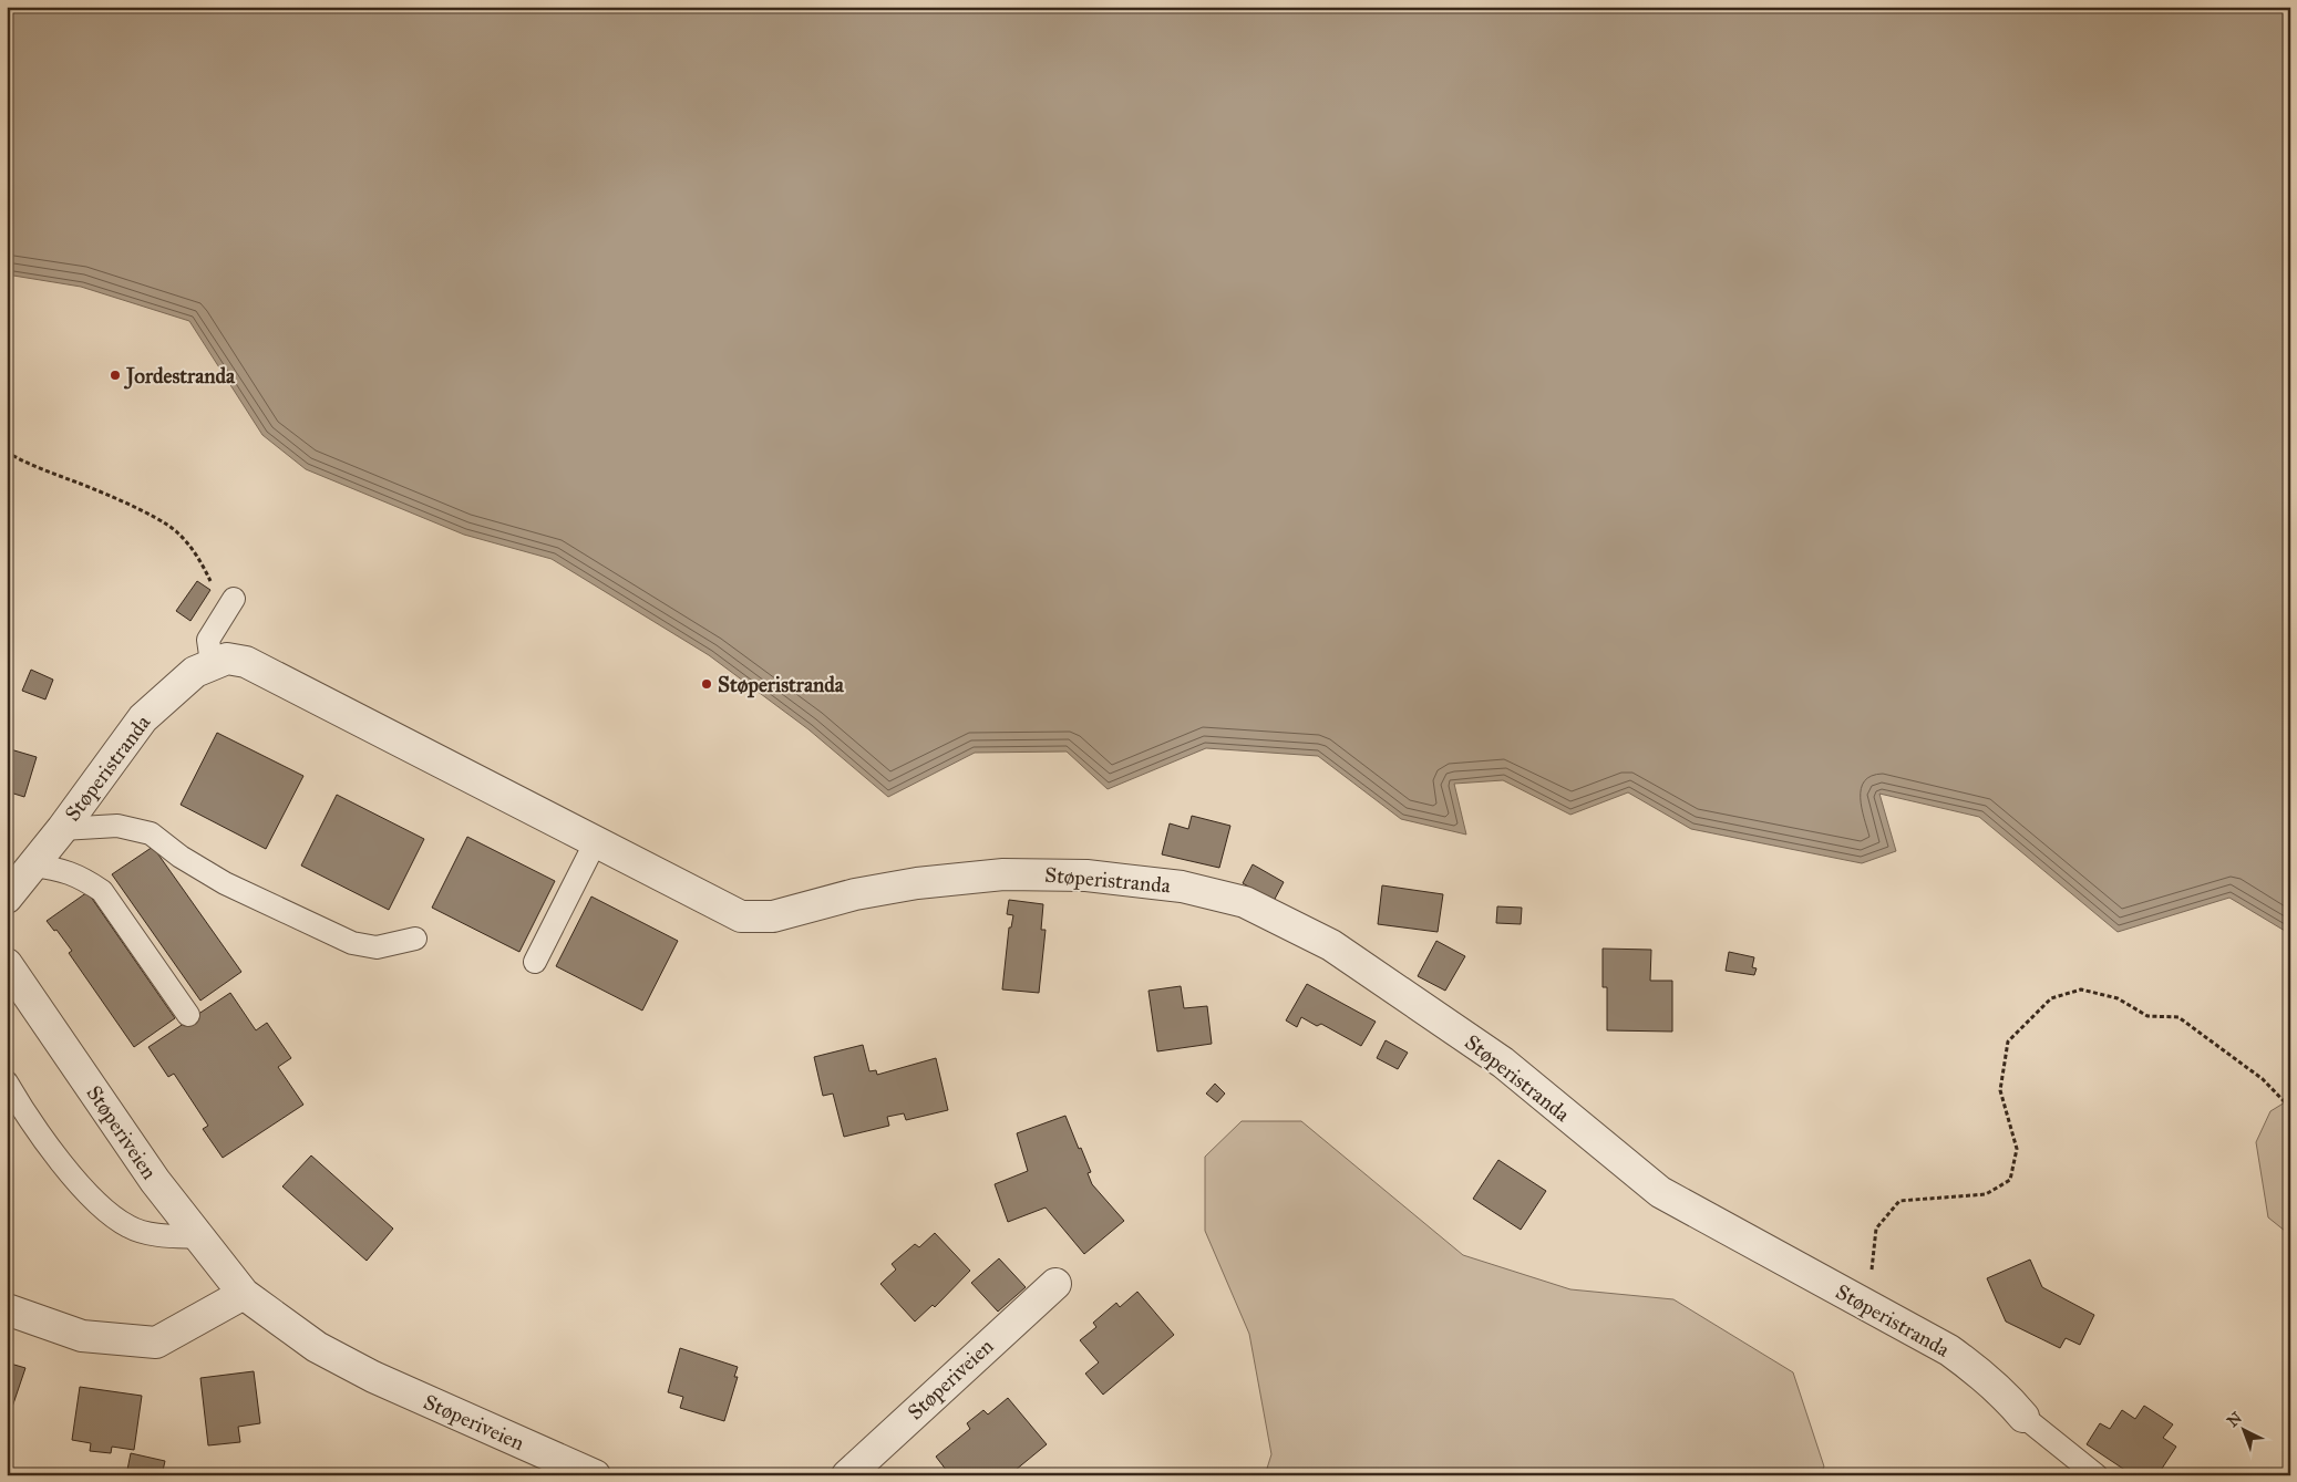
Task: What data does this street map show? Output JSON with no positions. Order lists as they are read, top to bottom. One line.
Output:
{"streets":{"street":["Støperistranda","Støperiveien"]},"places":["Jordestranda","Støperistranda"],"north":"top left"}
